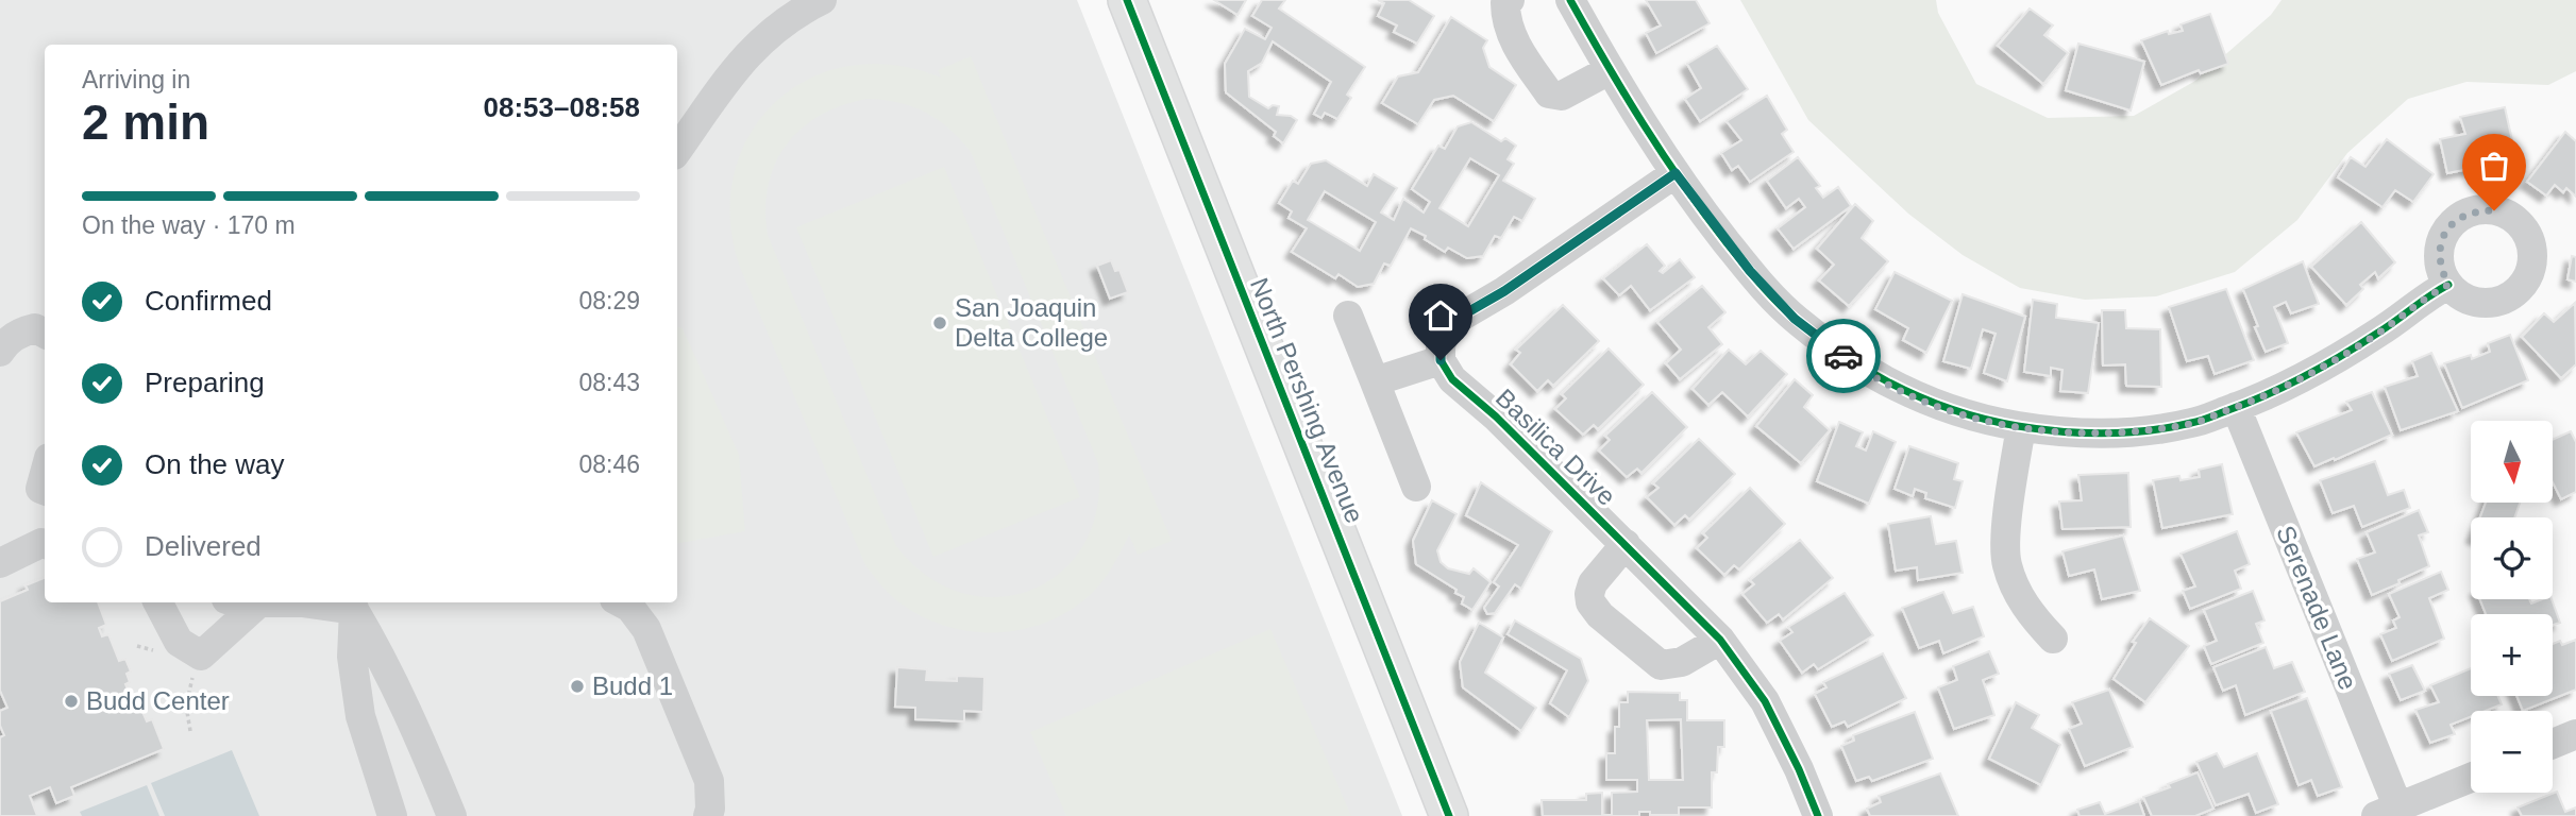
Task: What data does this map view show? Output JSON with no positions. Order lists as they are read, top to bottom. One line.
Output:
{"streets":{"main road":["North Pershing Avenue"],"street":["Basilica Drive","Serenade Lane"]},"places":["San Joaquin Delta College","Budd 1","Budd Center"],"north":"bottom","page":{"heading":["2 min","Arriving in","08:53–08:58"],"bar":"On the way · 170 m","list":[["Confirmed","08:29"],["Preparing","08:43"],["On the way","08:46"],"Delivered"],"map_buttons":["+","−"]}}
